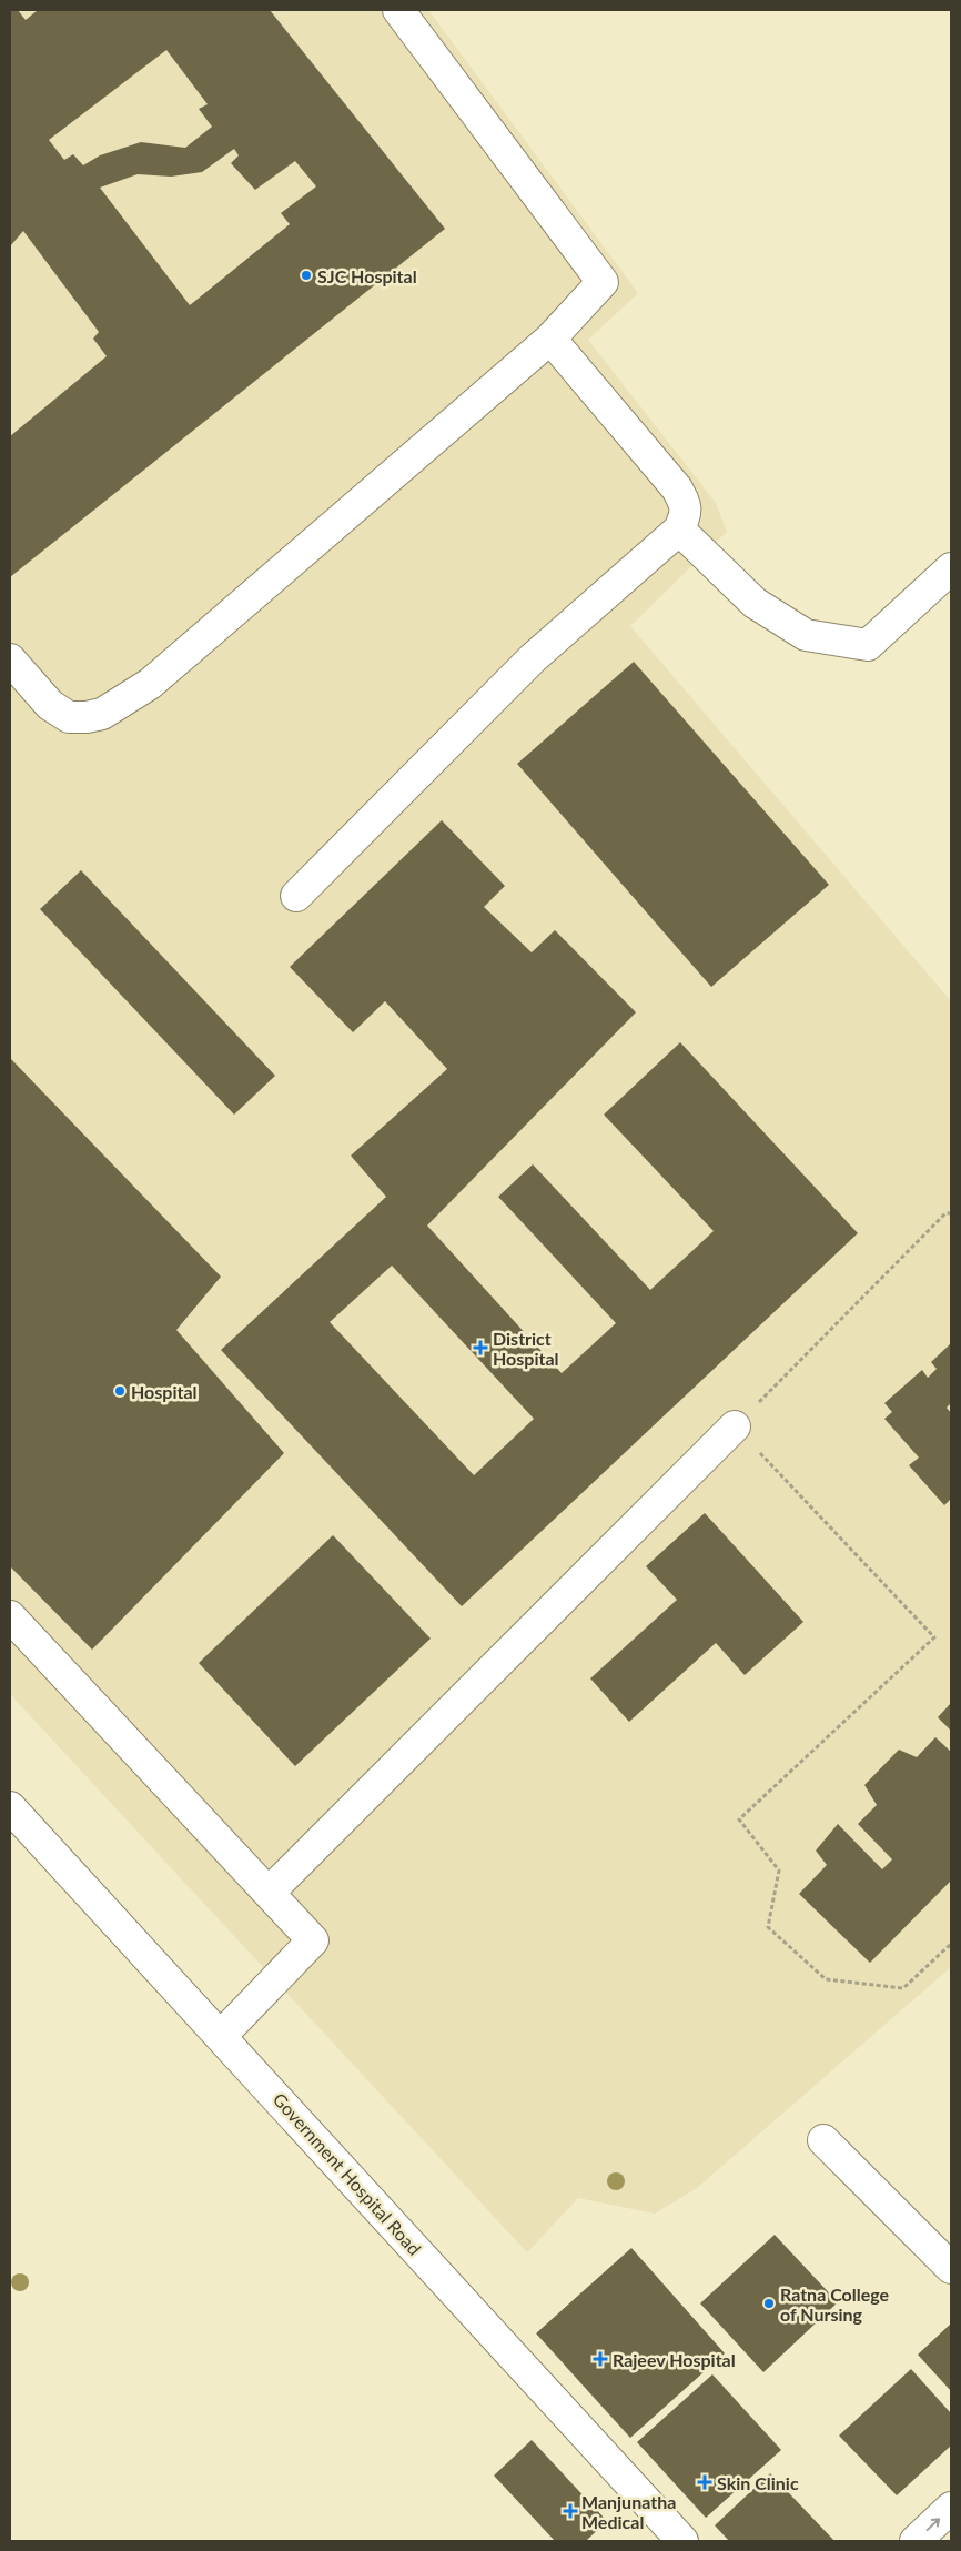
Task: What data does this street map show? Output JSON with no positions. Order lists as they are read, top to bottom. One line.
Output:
{"streets":{"street":["Government Hospital Road"]},"places":{"other":["SJC Hospital","Hospital","Ratna College of Nursing"],"health":["District Hospital","Rajeev Hospital","Skin Clinic","Manjunatha Medical"]}}
